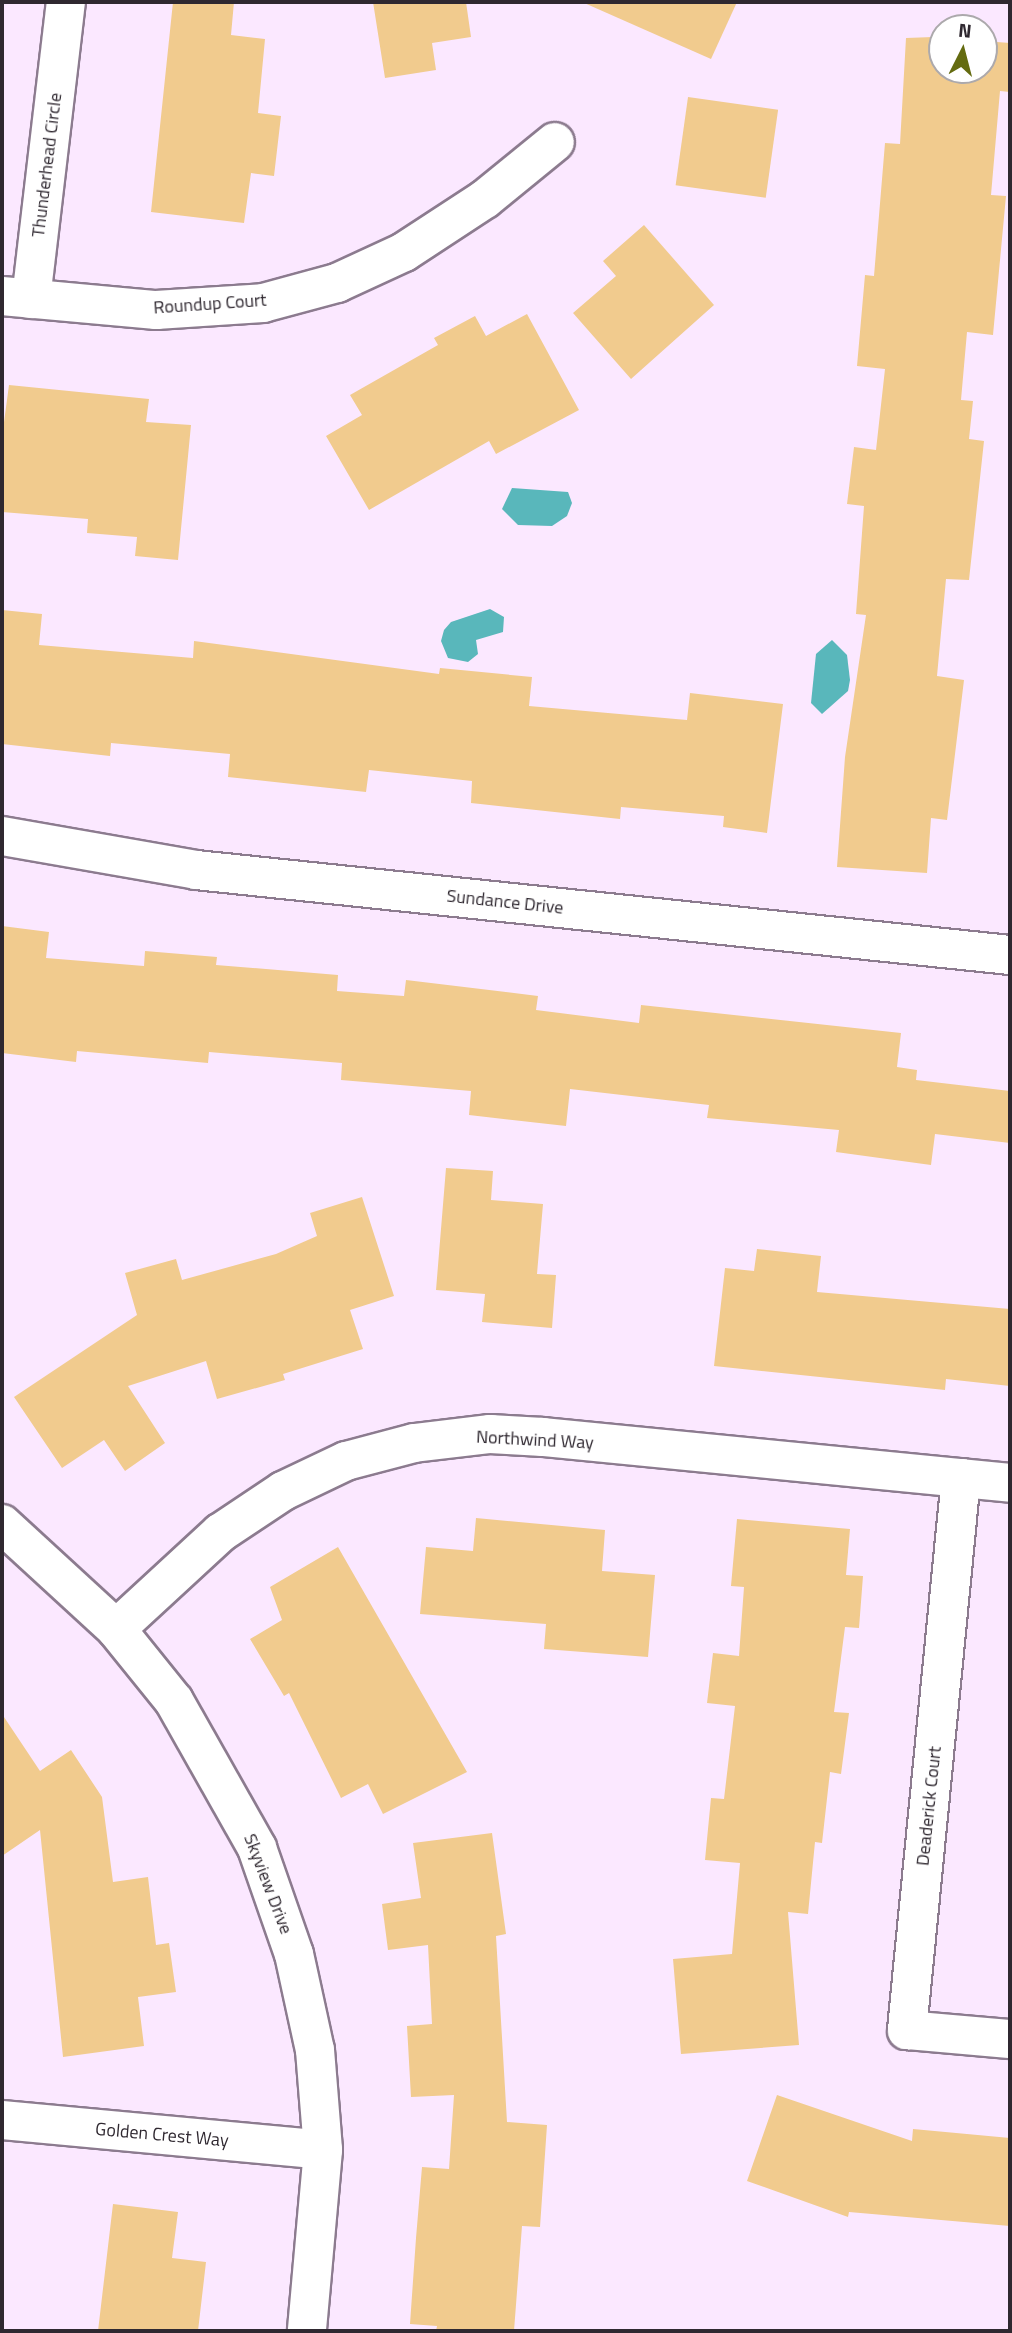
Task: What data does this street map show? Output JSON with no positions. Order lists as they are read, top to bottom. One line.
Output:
{"streets":{"street":["Thunderhead Circle","Roundup Court","Sundance Drive","Northwind Way","Deaderick Court","Skyview Drive","Golden Crest Way"]},"crossings":[["Thunderhead Circle","Roundup Court"],["Northwind Way","Deaderick Court"],["Northwind Way","Skyview Drive"],["Skyview Drive","Golden Crest Way"]],"north":"top"}
